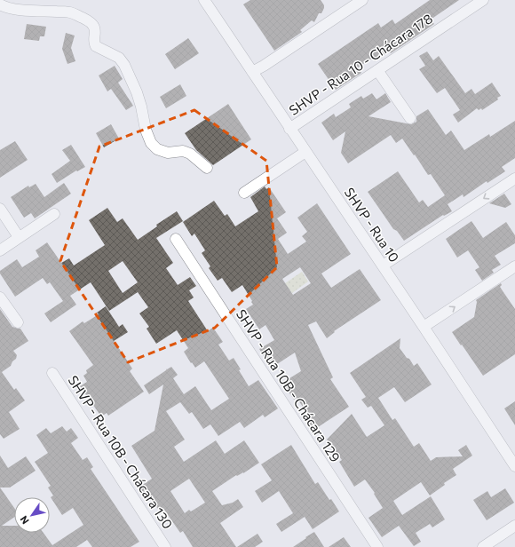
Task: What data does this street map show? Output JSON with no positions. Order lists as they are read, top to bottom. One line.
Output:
{"streets":{"street":["SHVP - Rua 10 - Chácara 178","SHVP - Rua 10","SHVP - Rua 10B - Chácara 129","SHVP - Rua 10B - Chácara 130"]},"crossings":[["SHVP - Rua 10 - Chácara 178","SHVP - Rua 10"]],"north":"bottom left"}
